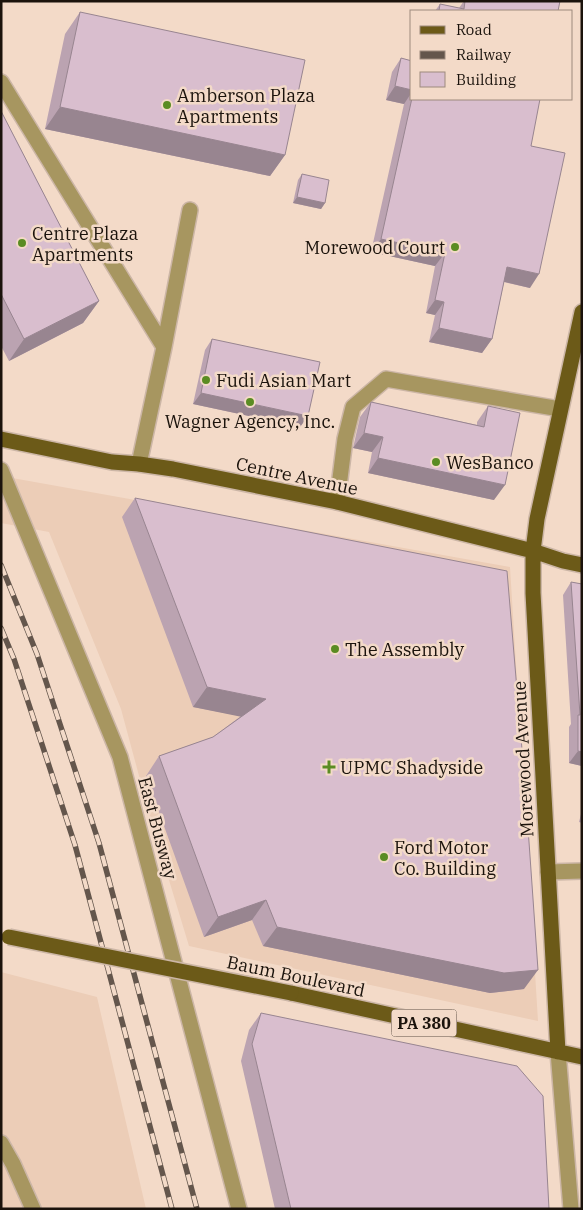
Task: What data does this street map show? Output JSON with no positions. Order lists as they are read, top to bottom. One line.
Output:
{"streets":{"main road":["Centre Avenue","Morewood Avenue","Baum Boulevard","PA 380"],"street":["East Busway"]},"crossings":[["Centre Avenue","Morewood Avenue"],["Morewood Avenue","Baum Boulevard"]],"places":{"other":["Amberson Plaza Apartments","Centre Plaza Apartments","Morewood Court","Fudi Asian Mart","Wagner Agency, Inc.","WesBanco","The Assembly","Ford Motor Co. Building"],"health":["UPMC Shadyside"]},"legend":["Road","Railway","Building"]}
